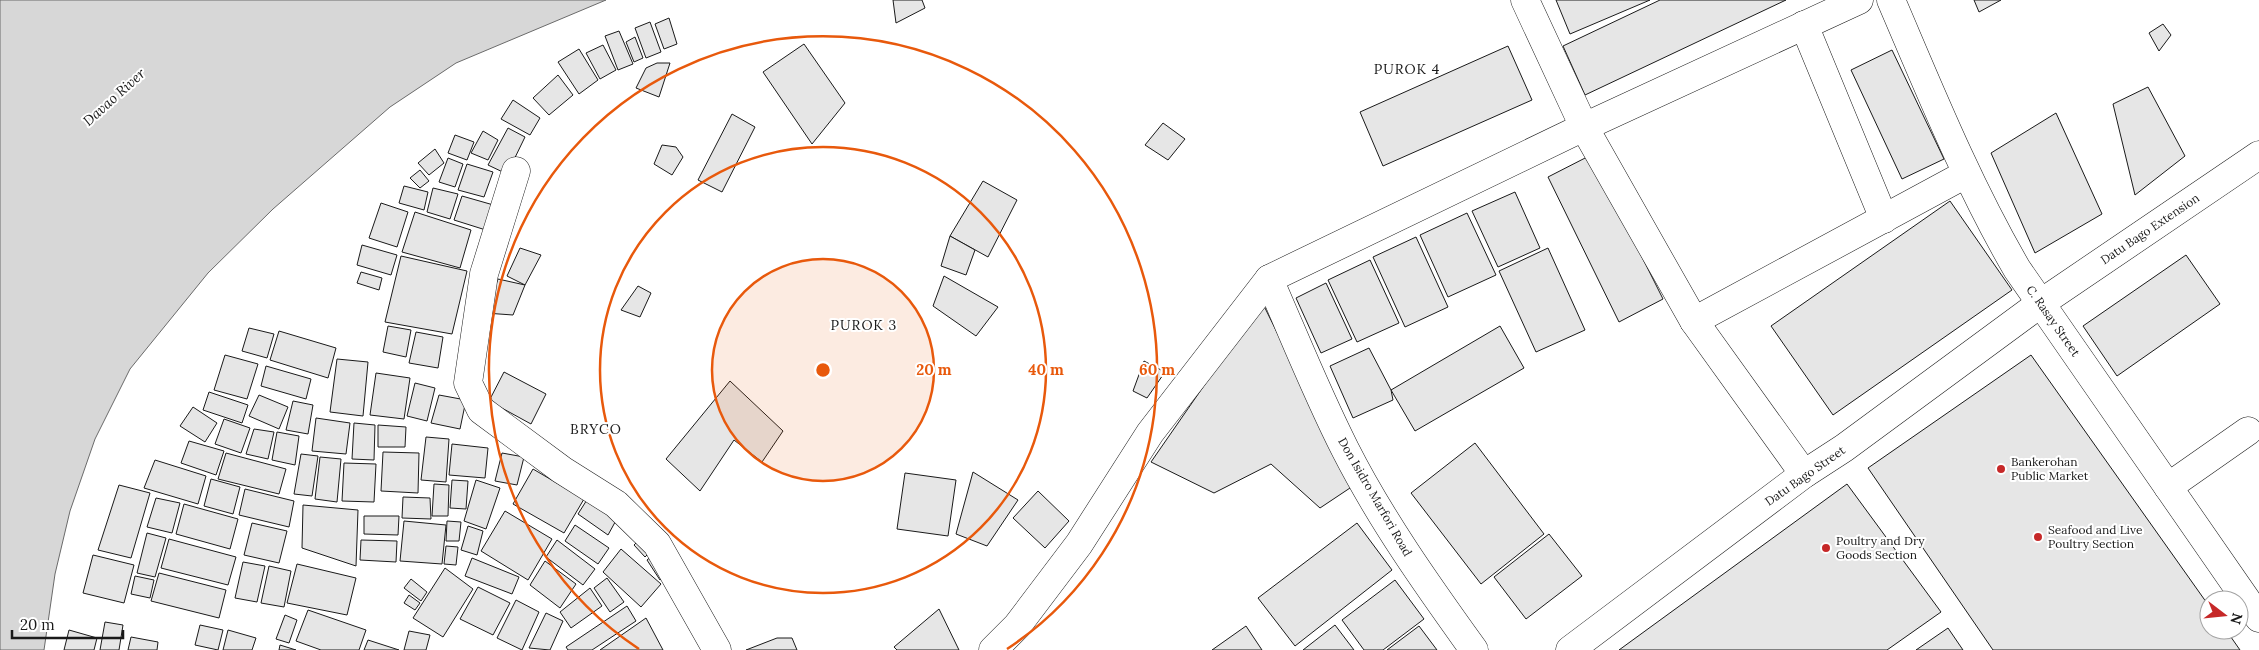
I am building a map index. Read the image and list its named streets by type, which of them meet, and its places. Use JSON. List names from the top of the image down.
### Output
{
  "streets": {
    "street": [
      "Datu Bago Extension",
      "C. Rasay Street",
      "Datu Bago Street",
      "Don Isidro Marfori Road"
    ]
  },
  "crossings": [
    ["Datu Bago Extension", "C. Rasay Street"],
    ["Datu Bago Extension", "Datu Bago Street"],
    ["C. Rasay Street", "Datu Bago Street"]
  ],
  "districts": ["PUROK 4", "PUROK 3", "BRYCO"],
  "water": ["Davao River"],
  "places": ["Bankerohan Public Market", "Seafood and Live Poultry Section", "Poultry and Dry Goods Section"],
  "scale_bar": "20 m",
  "north": "right",
  "rings": ["20 m", "40 m", "60 m"]
}
